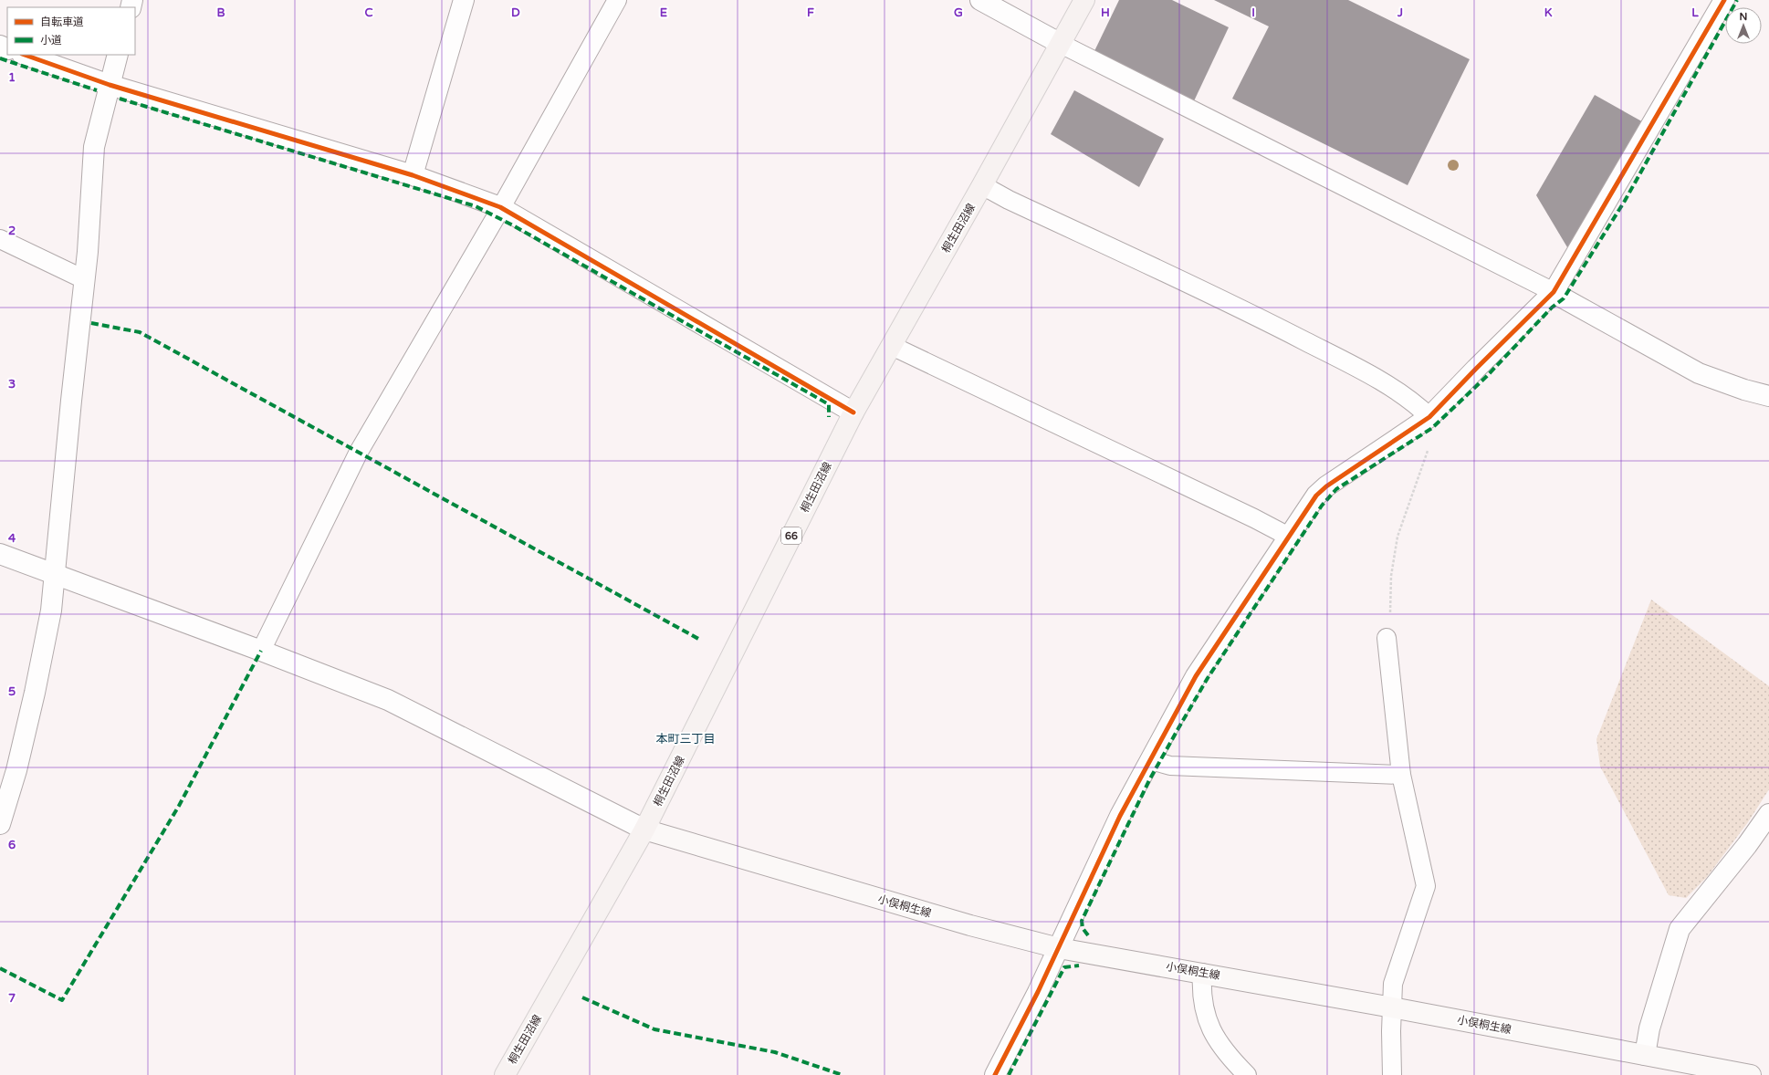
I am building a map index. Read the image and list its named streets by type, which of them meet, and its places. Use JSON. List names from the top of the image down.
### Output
{
  "streets": {
    "main road": ["桐生田沼線", "66", "小俣桐生線"]
  },
  "crossings": [
    ["桐生田沼線", "小俣桐生線"]
  ],
  "districts": ["本町三丁目"],
  "legend": ["自転車道", "小道"],
  "north": "top",
  "grid": {
    "columns": [
      "B",
      "C",
      "D",
      "E",
      "F",
      "G",
      "H",
      "I",
      "J",
      "K",
      "L"
    ],
    "rows": [
      "1",
      "2",
      "3",
      "4",
      "5",
      "6",
      "7"
    ]
  }
}
